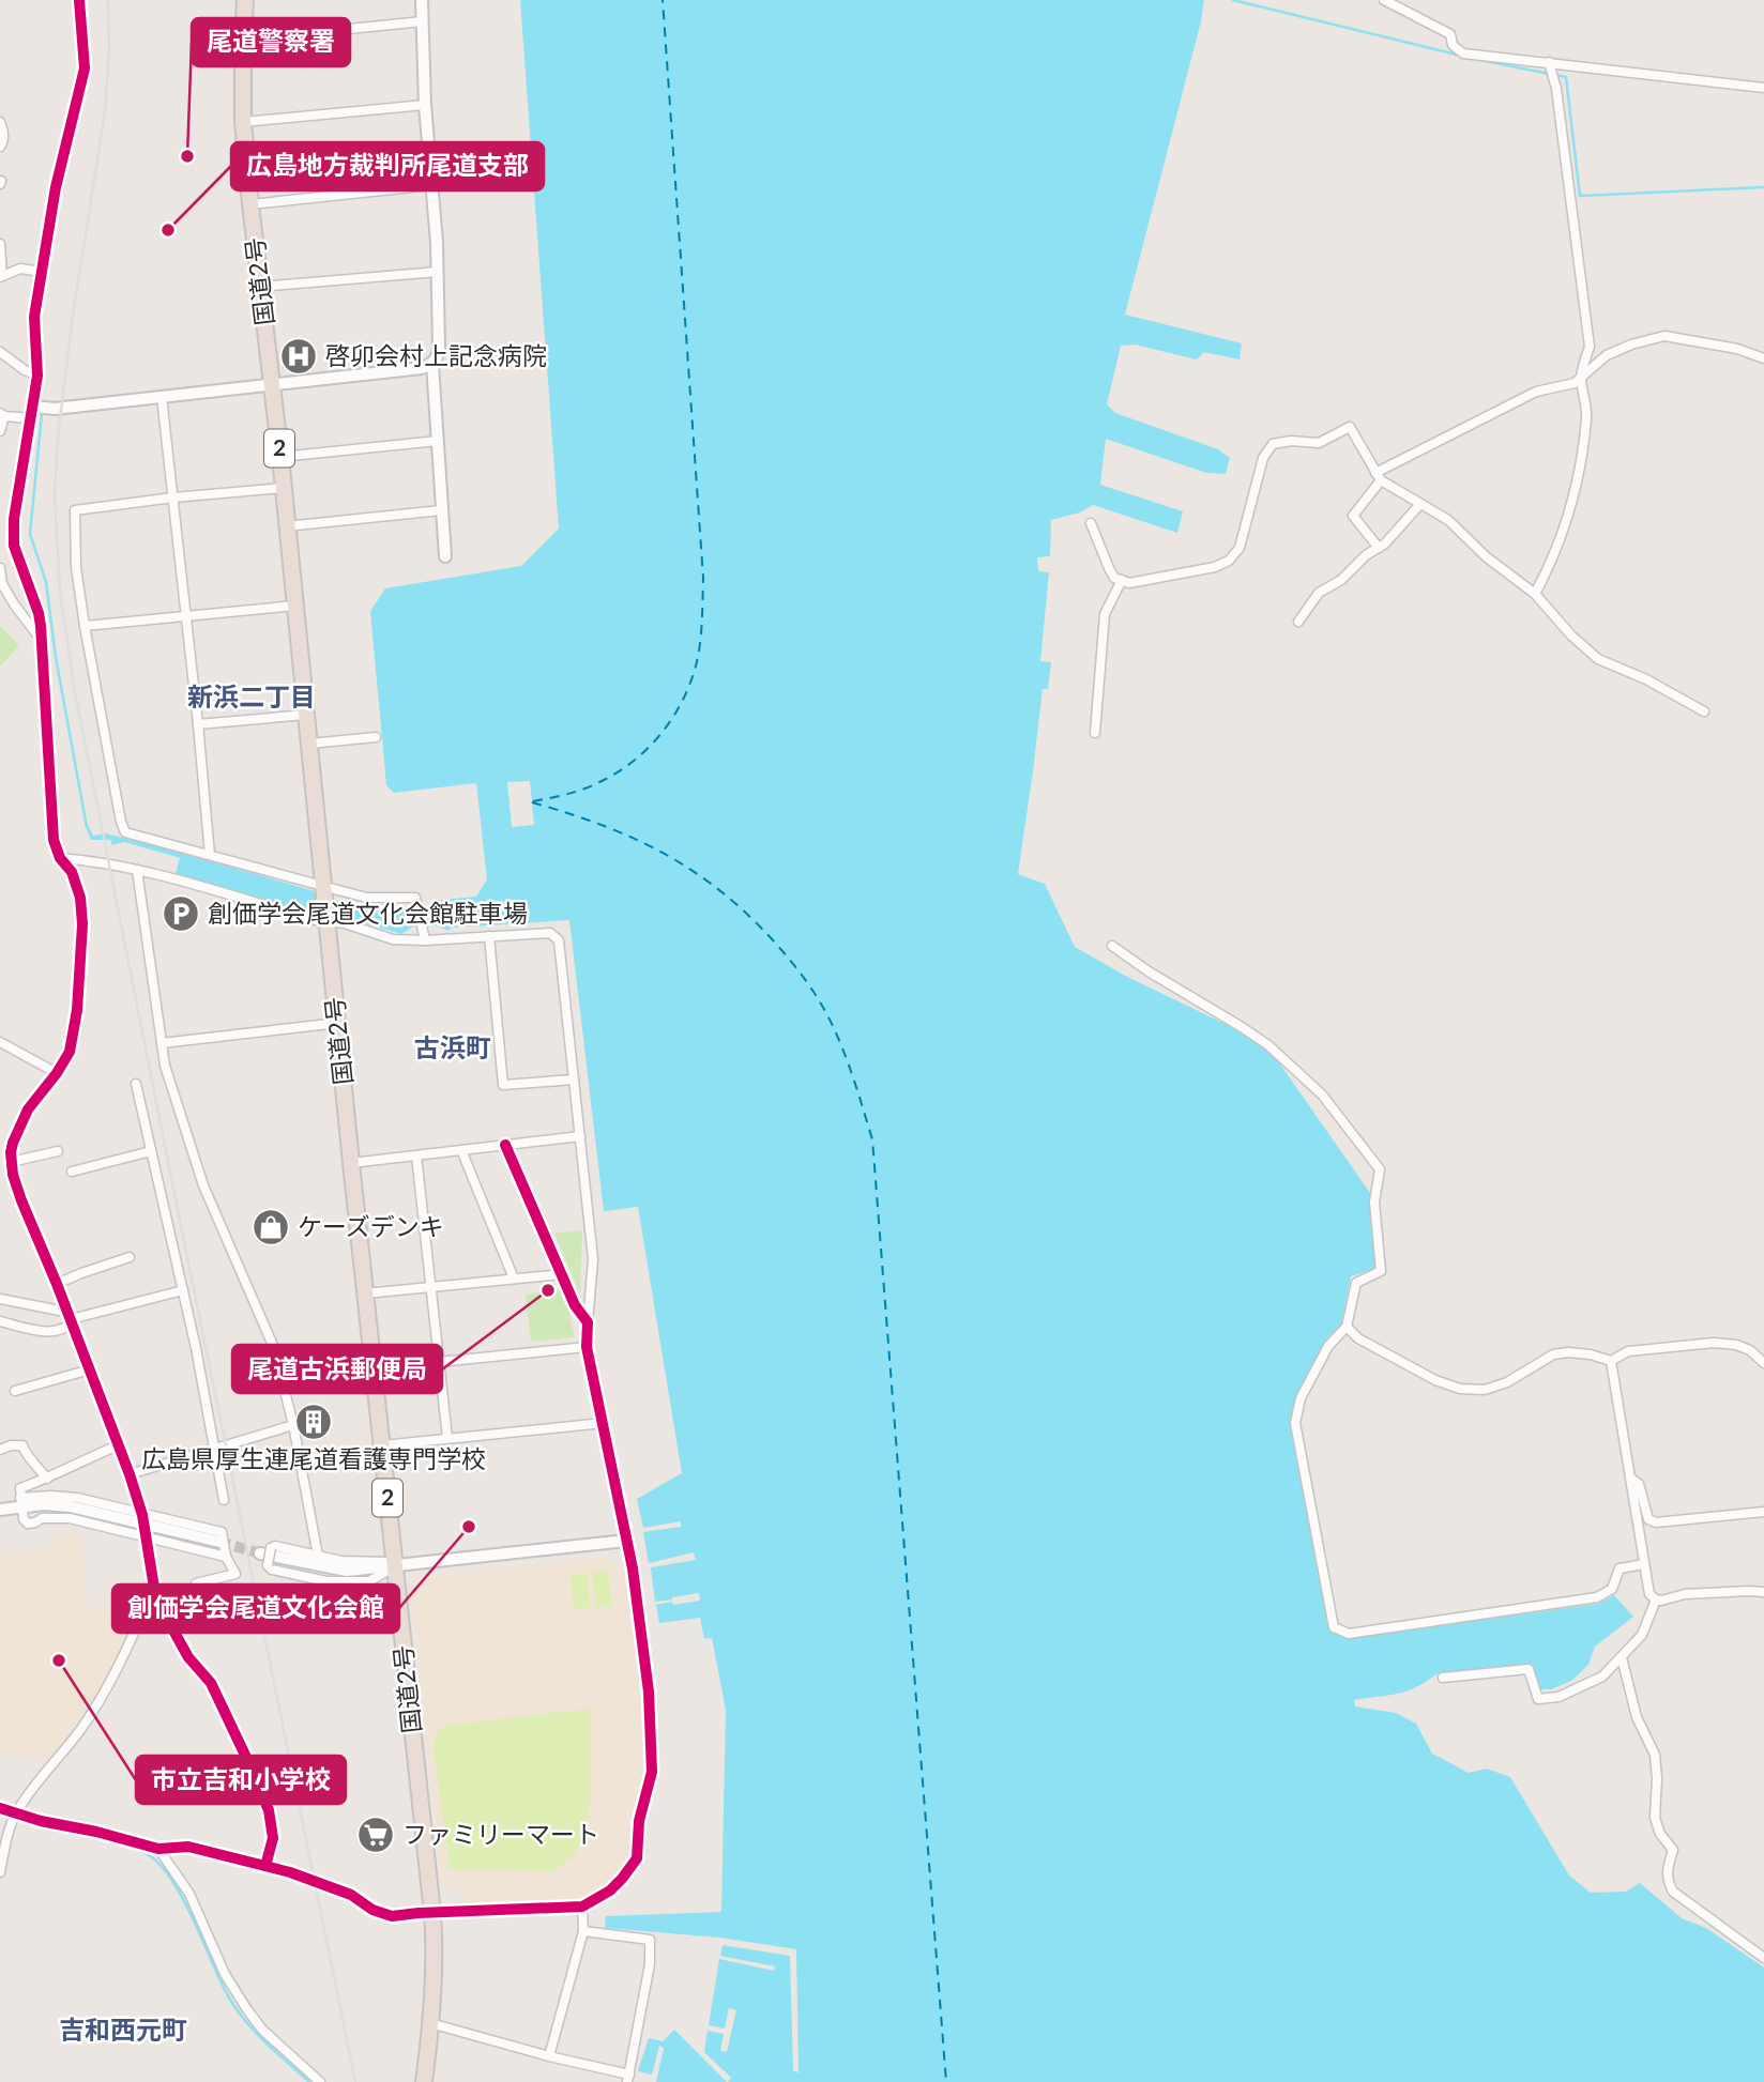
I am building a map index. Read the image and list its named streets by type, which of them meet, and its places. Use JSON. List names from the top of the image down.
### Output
{
  "streets": {
    "highway": ["国道2号", "2"]
  },
  "districts": ["新浜二丁目", "古浜町", "吉和西元町"],
  "places": {
    "other": [
      "尾道警察署",
      "広島地方裁判所尾道支部",
      "尾道古浜郵便局",
      "創価学会尾道文化会館",
      "市立吉和小学校"
    ],
    "hospital": ["啓卯会村上記念病院"],
    "parking": ["創価学会尾道文化会館駐車場"],
    "shop": ["ケーズデンキ"],
    "building": ["広島県厚生連尾道看護専門学校"],
    "supermarket": ["ファミリーマート"]
  }
}
